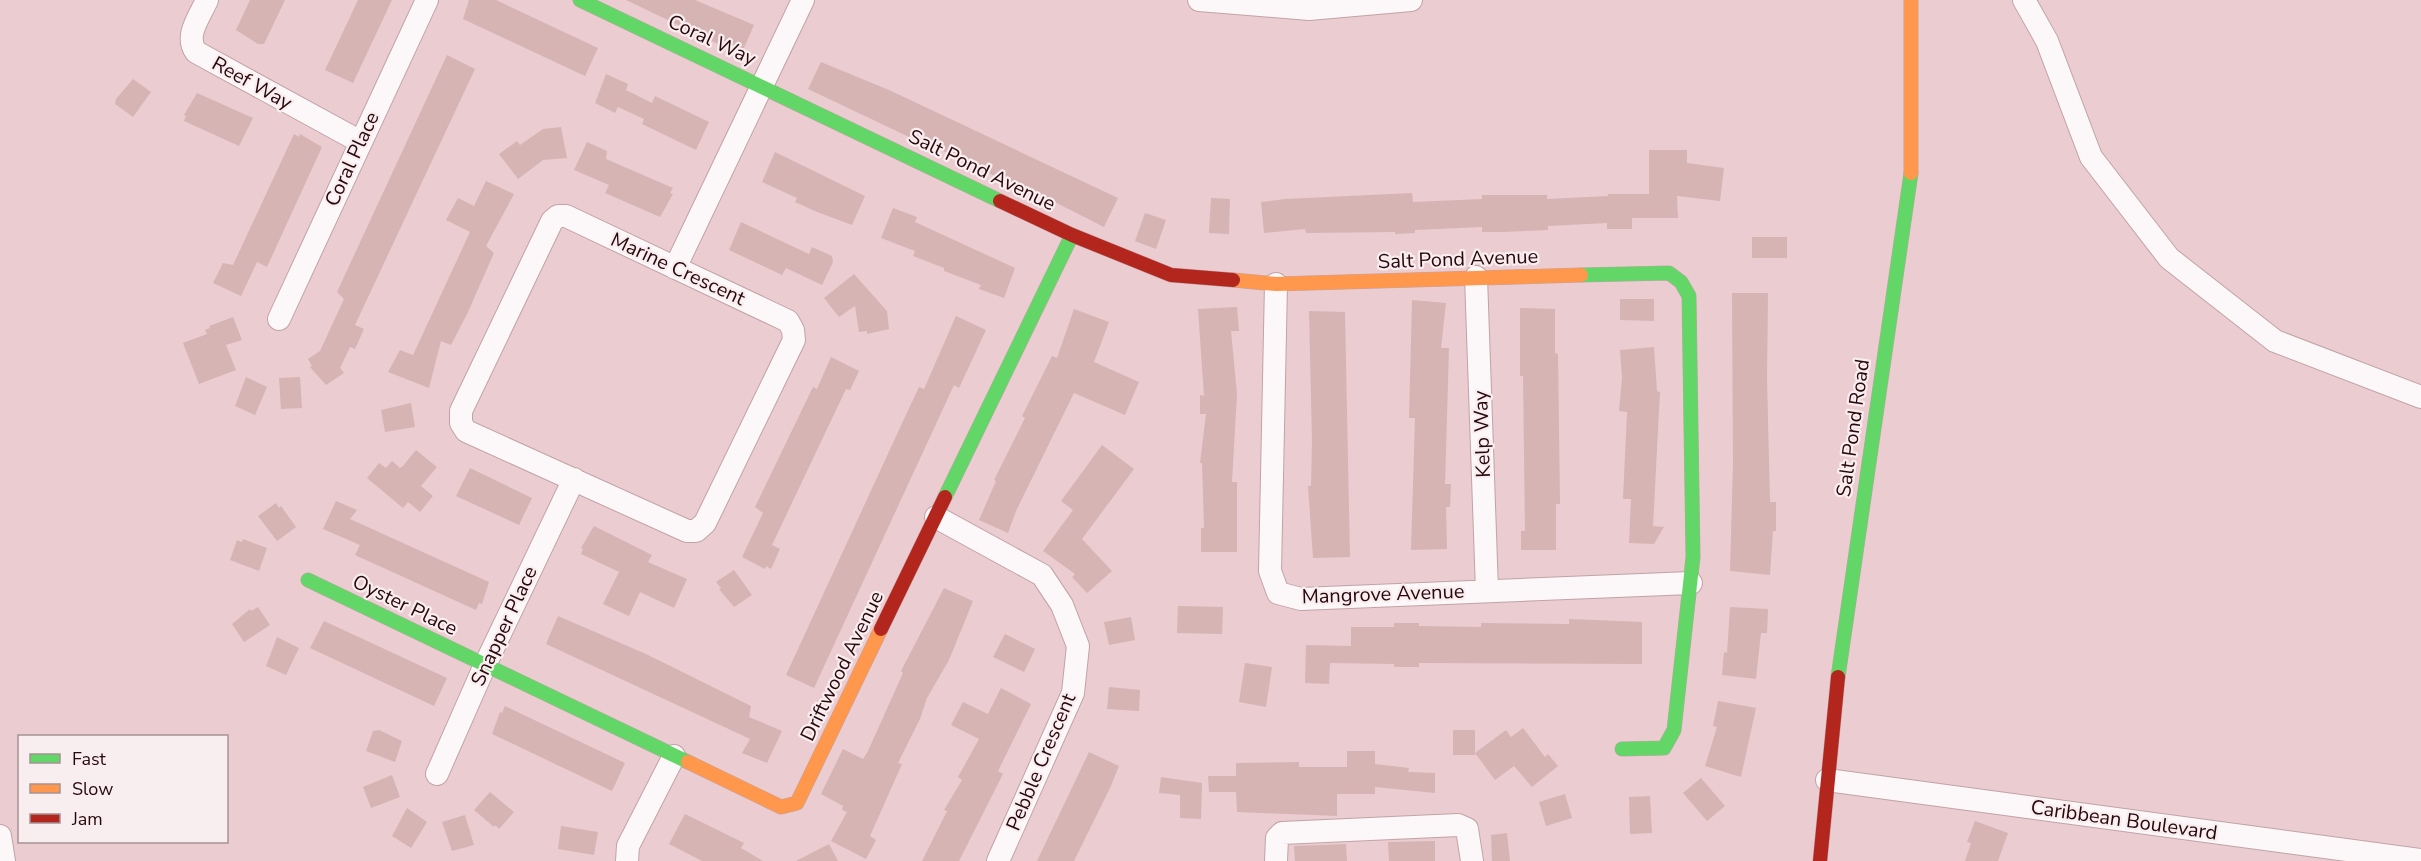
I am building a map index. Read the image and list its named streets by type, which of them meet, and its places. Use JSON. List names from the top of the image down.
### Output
{
  "streets": {
    "street": [
      "Coral Way",
      "Reef Way",
      "Coral Place",
      "Salt Pond Avenue",
      "Marine Crescent",
      "Salt Pond Road",
      "Kelp Way",
      "Mangrove Avenue",
      "Oyster Place",
      "Snapper Place",
      "Driftwood Avenue",
      "Pebble Crescent",
      "Caribbean Boulevard"
    ]
  },
  "crossings": [
    ["Coral Way", "Salt Pond Avenue"],
    ["Reef Way", "Coral Place"],
    ["Salt Pond Avenue", "Kelp Way"],
    ["Salt Pond Avenue", "Mangrove Avenue"],
    ["Salt Pond Avenue", "Driftwood Avenue"],
    ["Marine Crescent", "Snapper Place"],
    ["Salt Pond Road", "Caribbean Boulevard"],
    ["Kelp Way", "Mangrove Avenue"],
    ["Oyster Place", "Snapper Place"],
    ["Oyster Place", "Driftwood Avenue"],
    ["Snapper Place", "Driftwood Avenue"],
    ["Driftwood Avenue", "Pebble Crescent"]
  ],
  "legend": ["Fast", "Slow", "Jam"]
}
